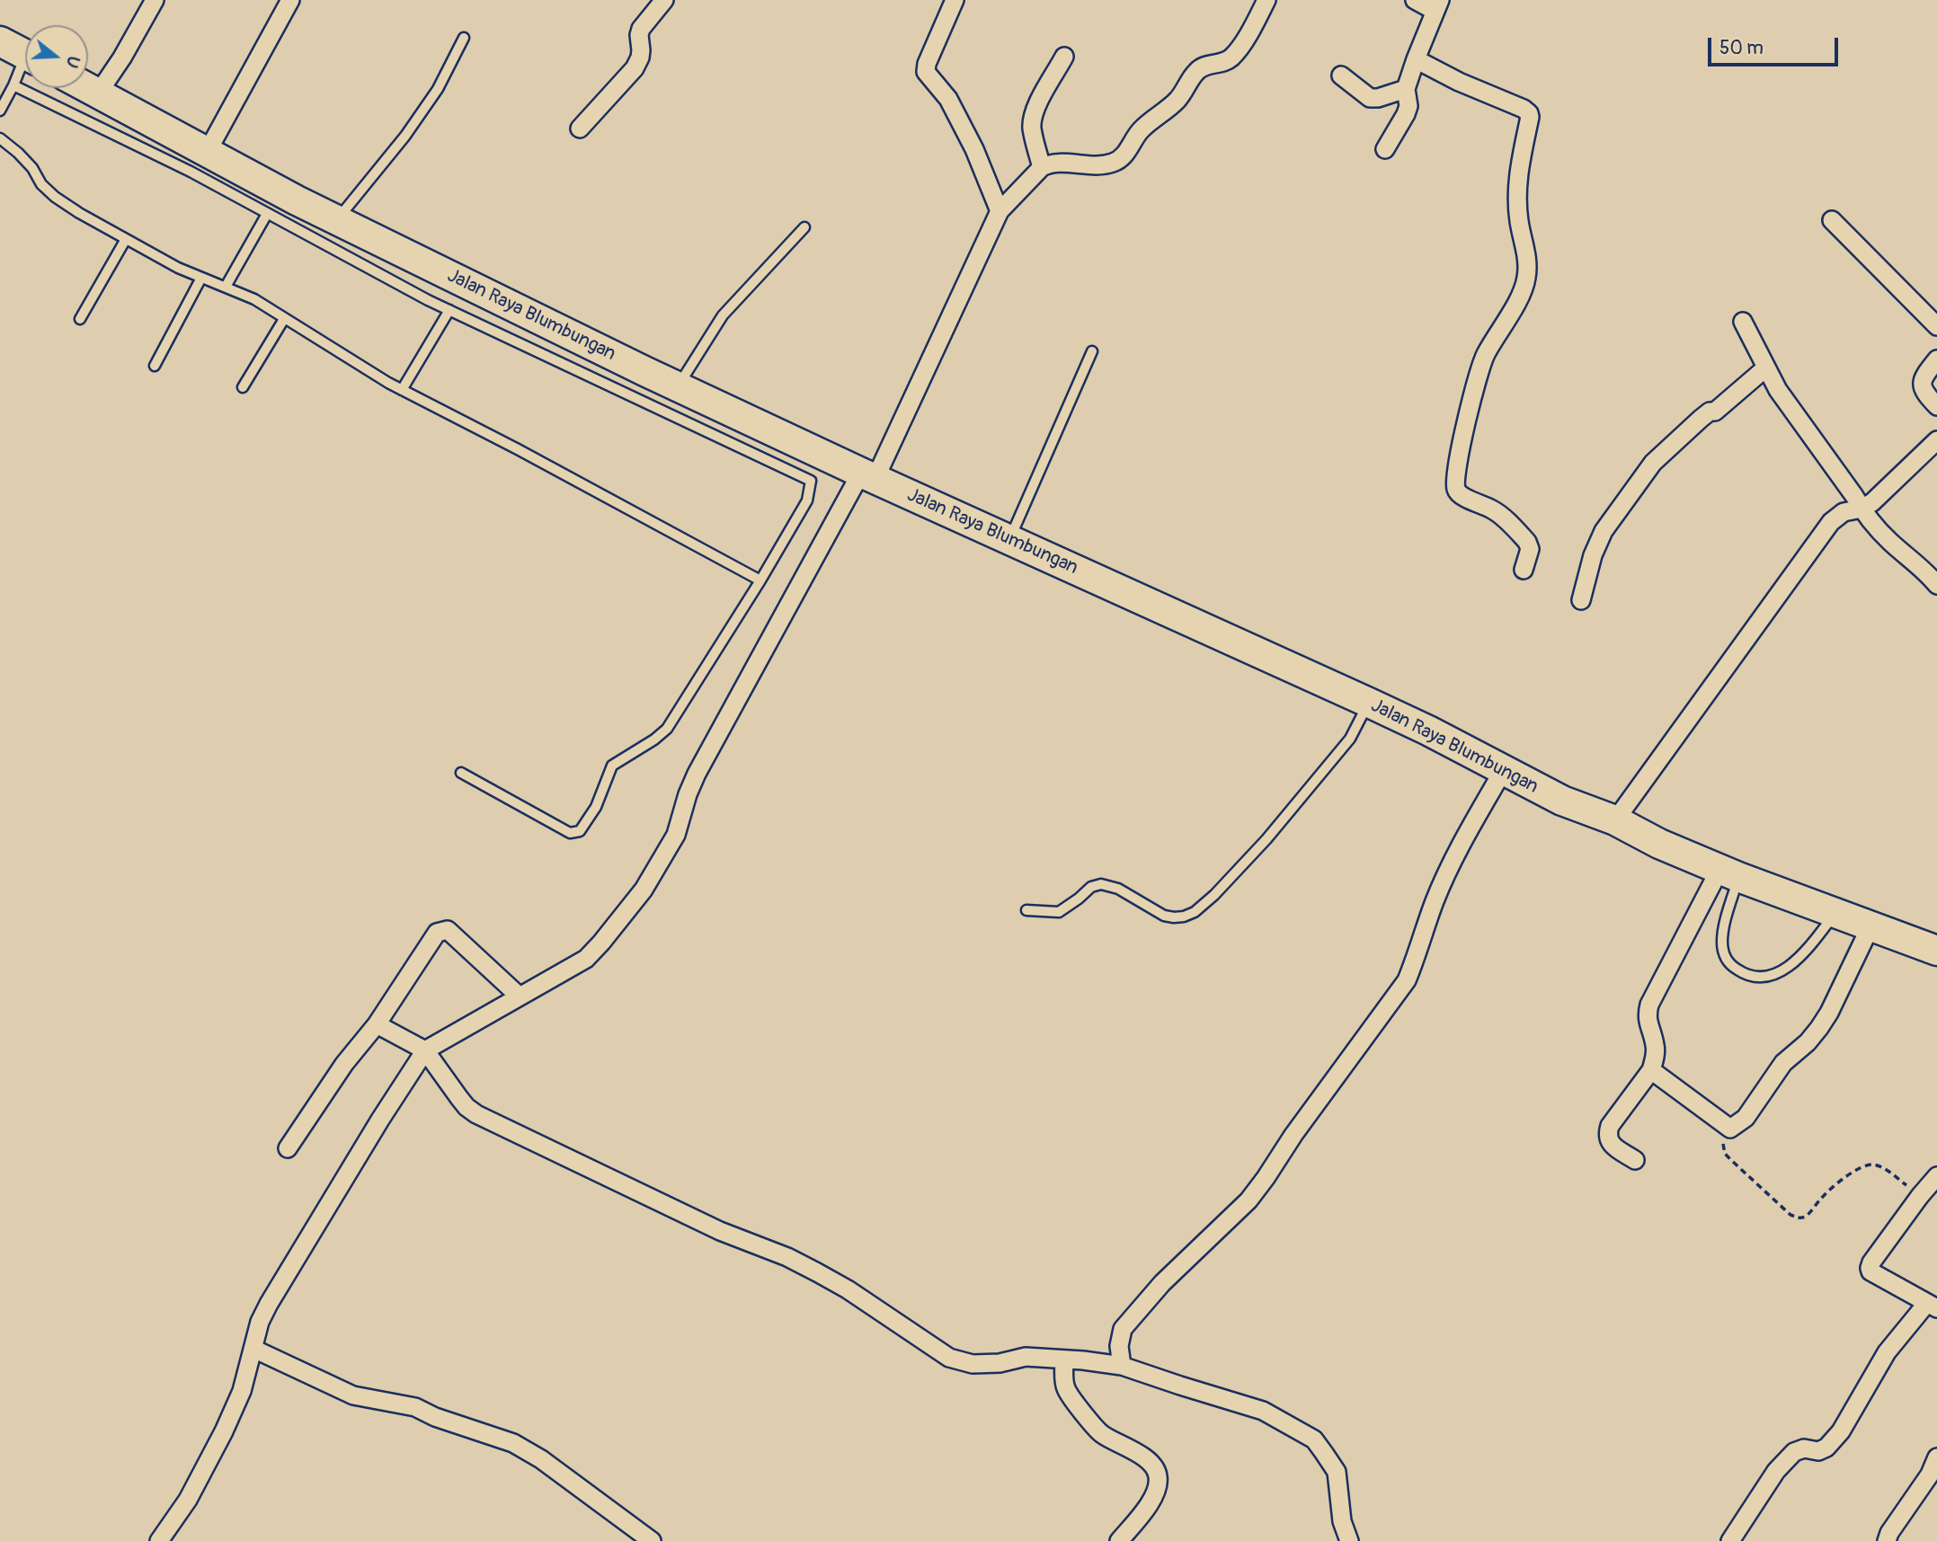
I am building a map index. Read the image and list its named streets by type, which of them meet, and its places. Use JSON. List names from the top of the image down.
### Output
{
  "streets": {
    "main road": ["Jalan Raya Blumbungan"]
  },
  "scale_bar": "50 m",
  "north": "right"
}
